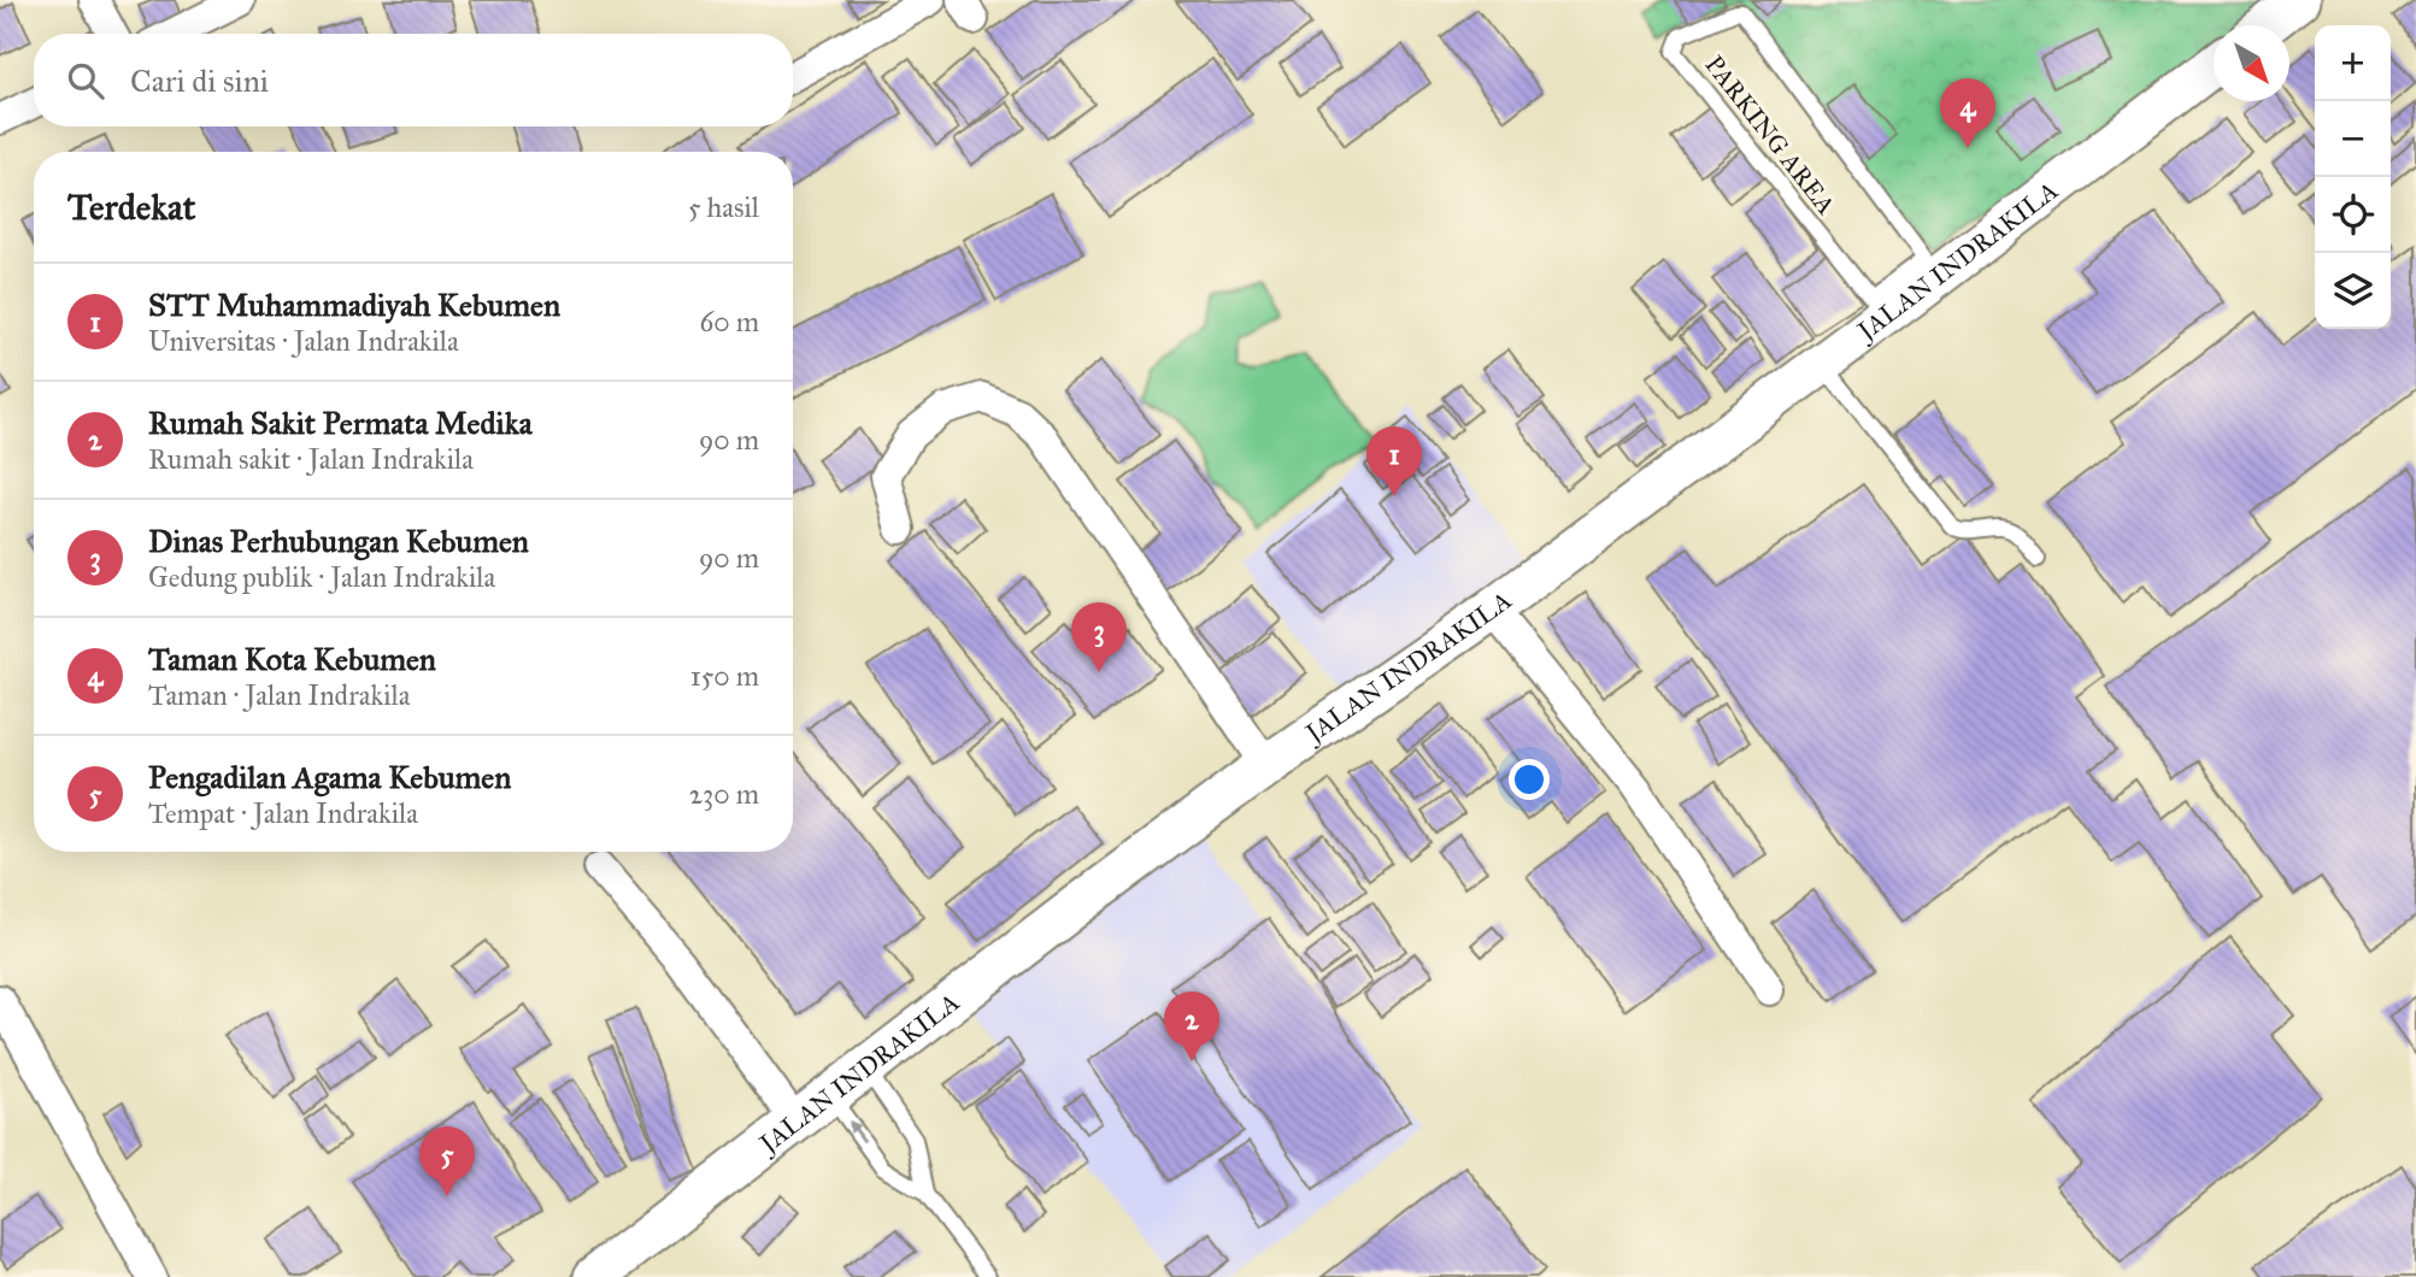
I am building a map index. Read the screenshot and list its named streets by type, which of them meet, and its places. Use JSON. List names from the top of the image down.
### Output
{
  "streets": {
    "main road": ["JALAN INDRAKILA"],
    "lane": ["PARKING AREA"]
  },
  "crossings": [
    ["PARKING AREA", "JALAN INDRAKILA"]
  ],
  "north": "bottom right",
  "page": {
    "map_buttons": ["+", "−"],
    "search": "Cari di sini",
    "pins": [
      "4",
      "1",
      "3",
      "2",
      "5"
    ],
    "heading": ["Terdekat", "5 hasil"],
    "list": [
      {
        "mark": "1",
        "name": "STT Muhammadiyah Kebumen",
        "note": "Universitas · Jalan Indrakila",
        "value": "60 m"
      },
      {
        "mark": "2",
        "name": "Rumah Sakit Permata Medika",
        "note": "Rumah sakit · Jalan Indrakila",
        "value": "90 m"
      },
      {
        "mark": "3",
        "name": "Dinas Perhubungan Kebumen",
        "note": "Gedung publik · Jalan Indrakila",
        "value": "90 m"
      },
      {
        "mark": "4",
        "name": "Taman Kota Kebumen",
        "note": "Taman · Jalan Indrakila",
        "value": "150 m"
      },
      {
        "mark": "5",
        "name": "Pengadilan Agama Kebumen",
        "note": "Tempat · Jalan Indrakila",
        "value": "230 m"
      }
    ]
  }
}
